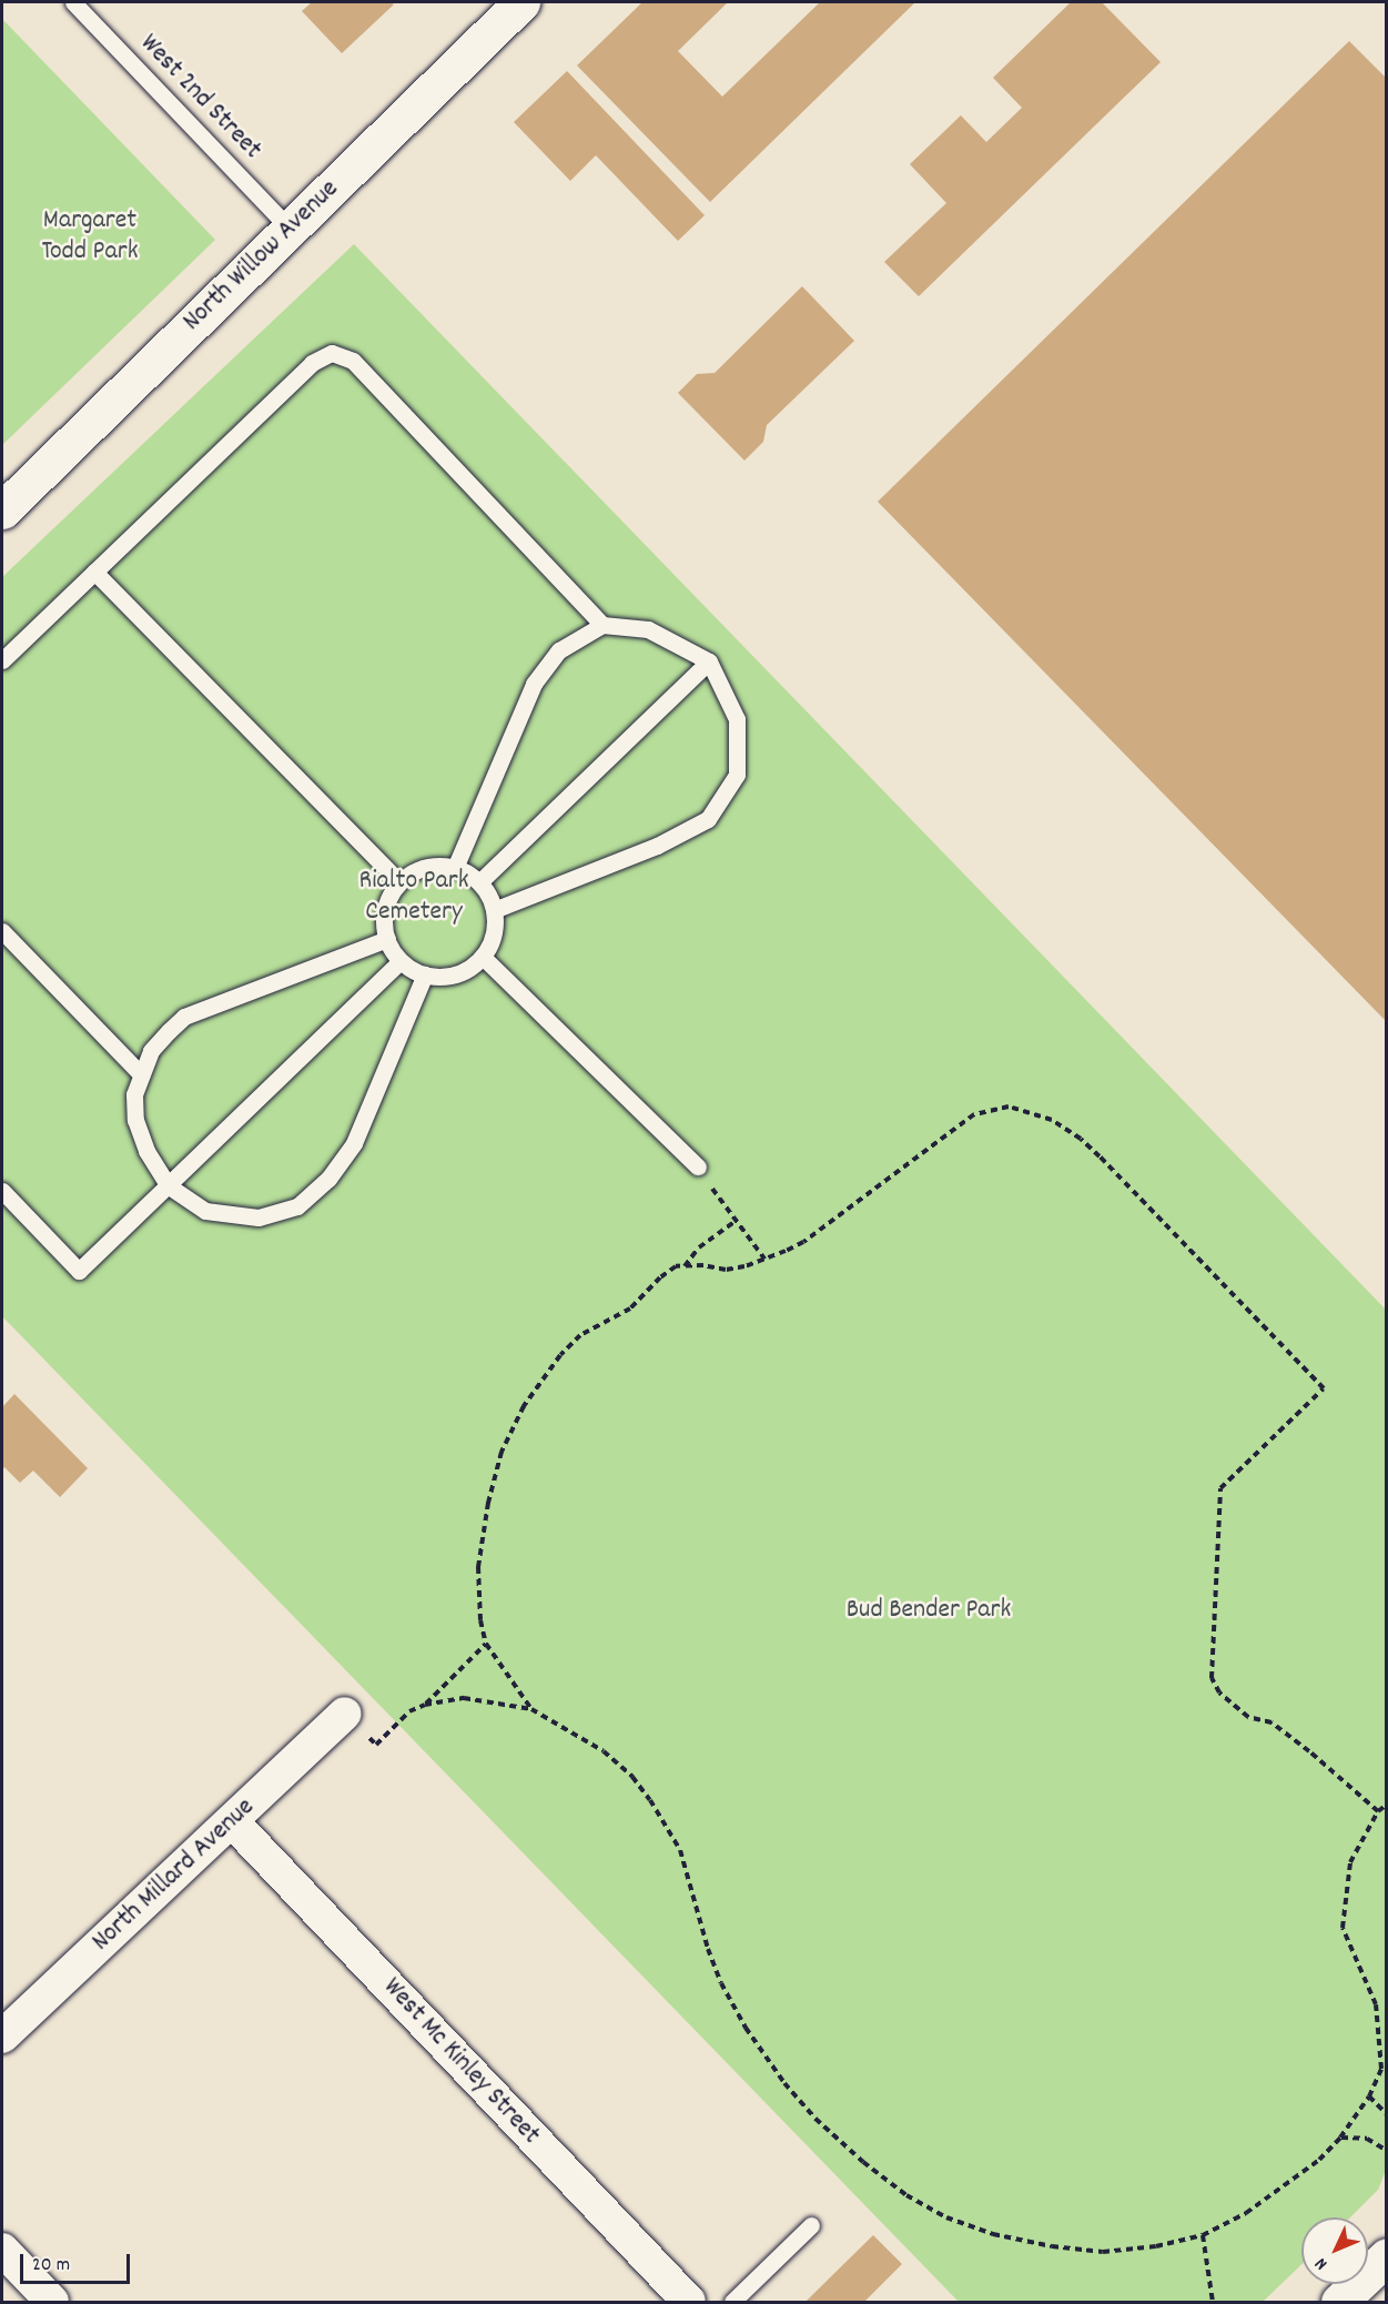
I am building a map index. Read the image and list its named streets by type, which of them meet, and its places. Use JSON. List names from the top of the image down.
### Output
{
  "streets": {
    "street": ["North Willow Avenue", "North Millard Avenue", "West Mc Kinley Street"],
    "lane": ["West 2nd Street"]
  },
  "crossings": [
    ["West 2nd Street", "North Willow Avenue"],
    ["North Millard Avenue", "West Mc Kinley Street"]
  ],
  "parks": ["Margaret Todd Park", "Rialto Park Cemetery", "Bud Bender Park"],
  "scale_bar": "20 m",
  "north": "bottom left"
}
